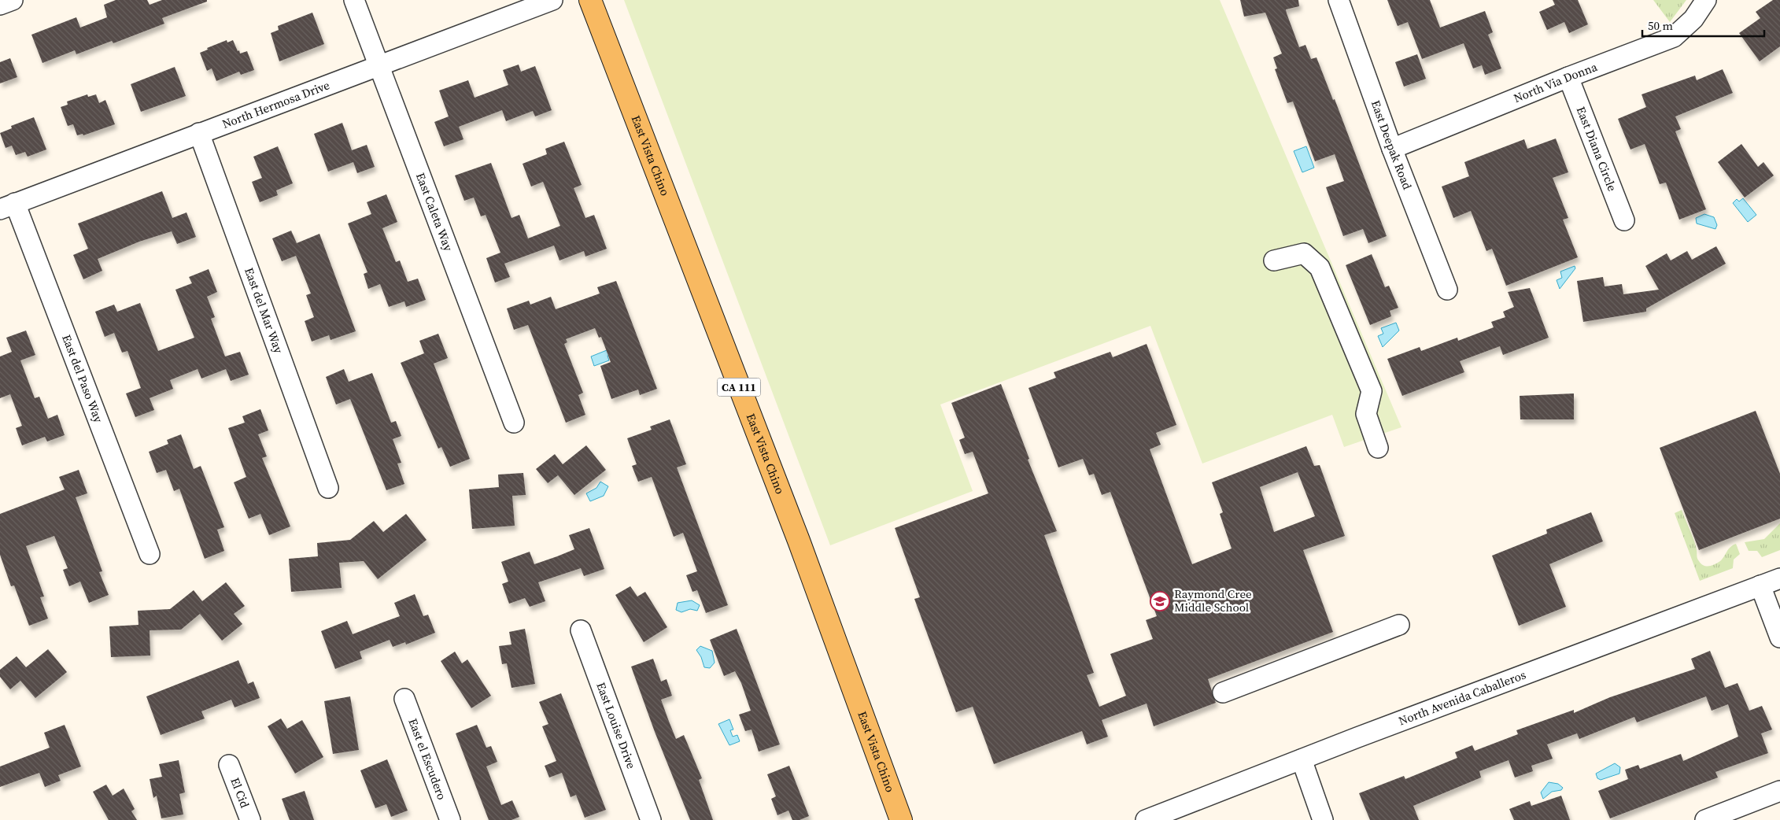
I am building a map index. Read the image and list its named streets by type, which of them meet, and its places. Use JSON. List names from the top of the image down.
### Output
{
  "streets": {
    "main road": ["East Vista Chino", "CA 111"],
    "street": [
      "North Via Donna",
      "North Hermosa Drive",
      "East Deepak Road",
      "East Diana Circle",
      "East Caleta Way",
      "East del Mar Way",
      "East del Paso Way",
      "North Avenida Caballeros",
      "East Louise Drive",
      "East el Escudero",
      "El Cid"
    ]
  },
  "crossings": [
    ["North Via Donna", "East Deepak Road"],
    ["North Via Donna", "East Diana Circle"],
    ["North Hermosa Drive", "East Caleta Way"],
    ["North Hermosa Drive", "East del Mar Way"],
    ["North Hermosa Drive", "East del Paso Way"]
  ],
  "places": {
    "school or university": ["Raymond Cree Middle School"]
  },
  "scale_bar": "50 m"
}
